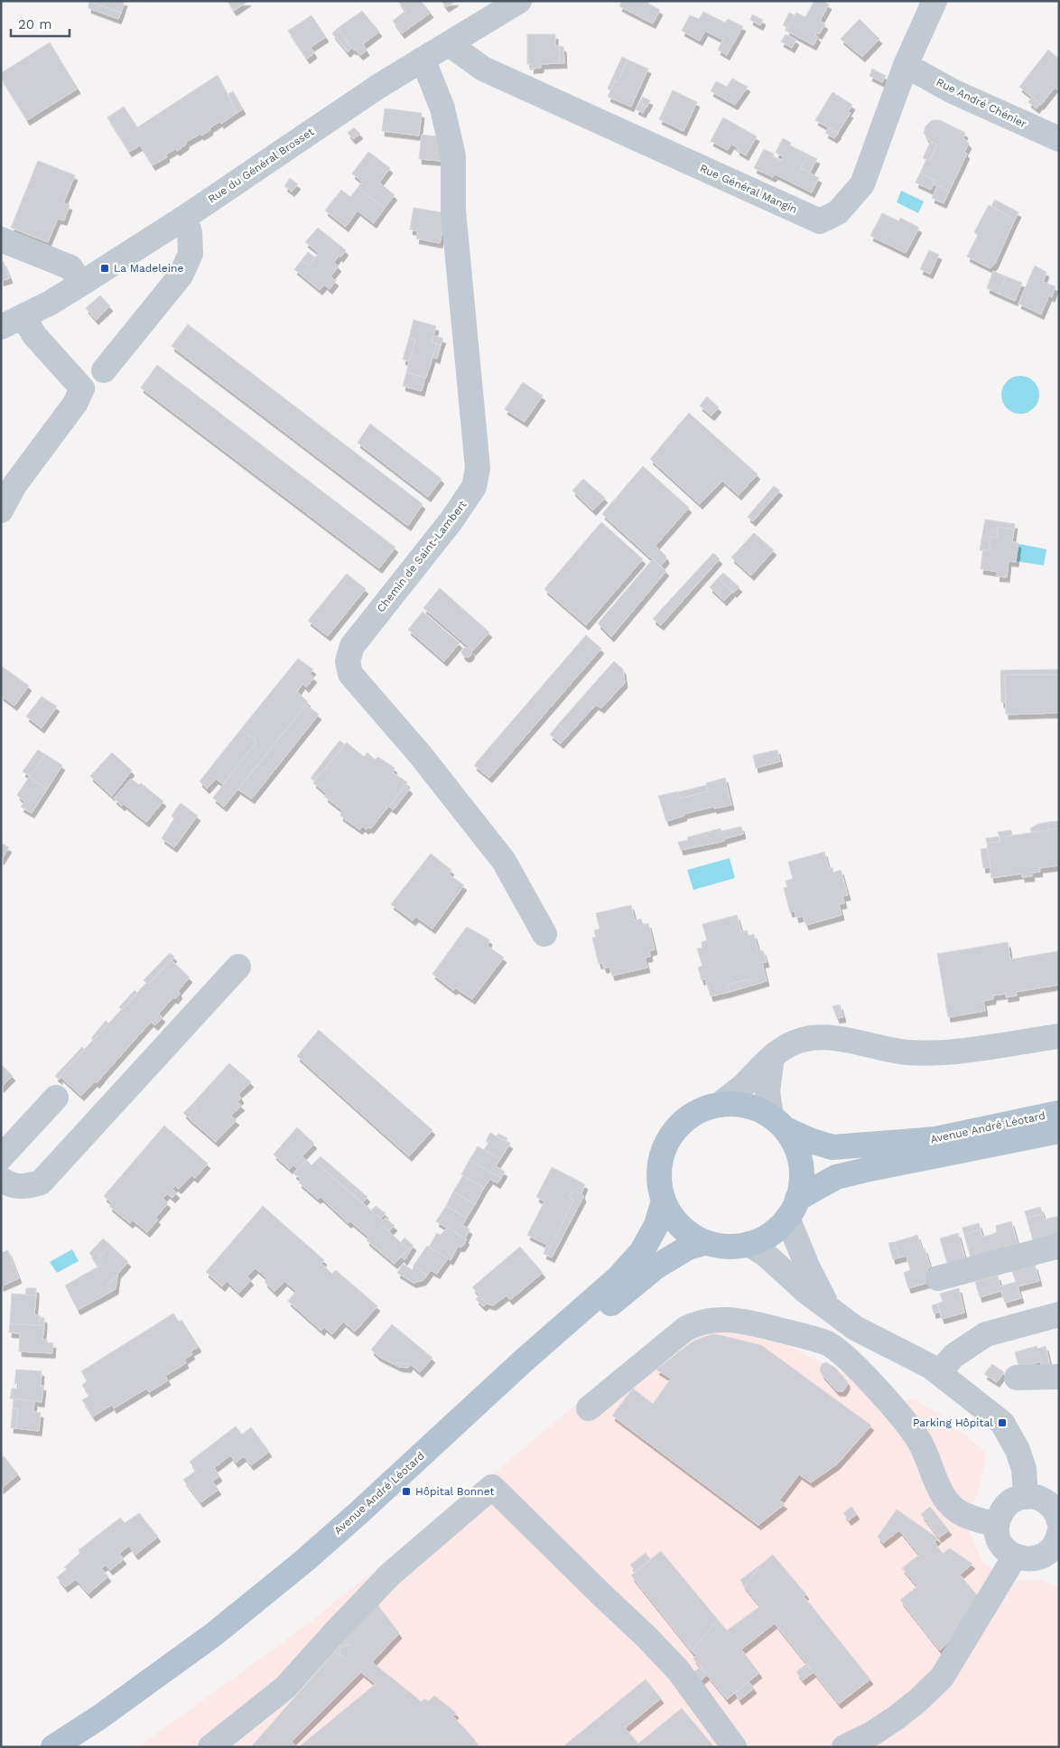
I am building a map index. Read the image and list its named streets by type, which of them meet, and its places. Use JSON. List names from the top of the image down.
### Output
{
  "streets": {
    "main road": ["Avenue André Léotard"],
    "street": [
      "Rue André Chénier",
      "Rue du Général Brosset",
      "Rue Général Mangin",
      "Chemin de Saint-Lambert"
    ]
  },
  "crossings": [
    ["Rue André Chénier", "Rue Général Mangin"],
    ["Rue du Général Brosset", "Rue Général Mangin"],
    ["Rue du Général Brosset", "Chemin de Saint-Lambert"]
  ],
  "places": {
    "transit": ["La Madeleine", "Parking Hôpital", "Hôpital Bonnet"]
  },
  "scale_bar": "20 m"
}
